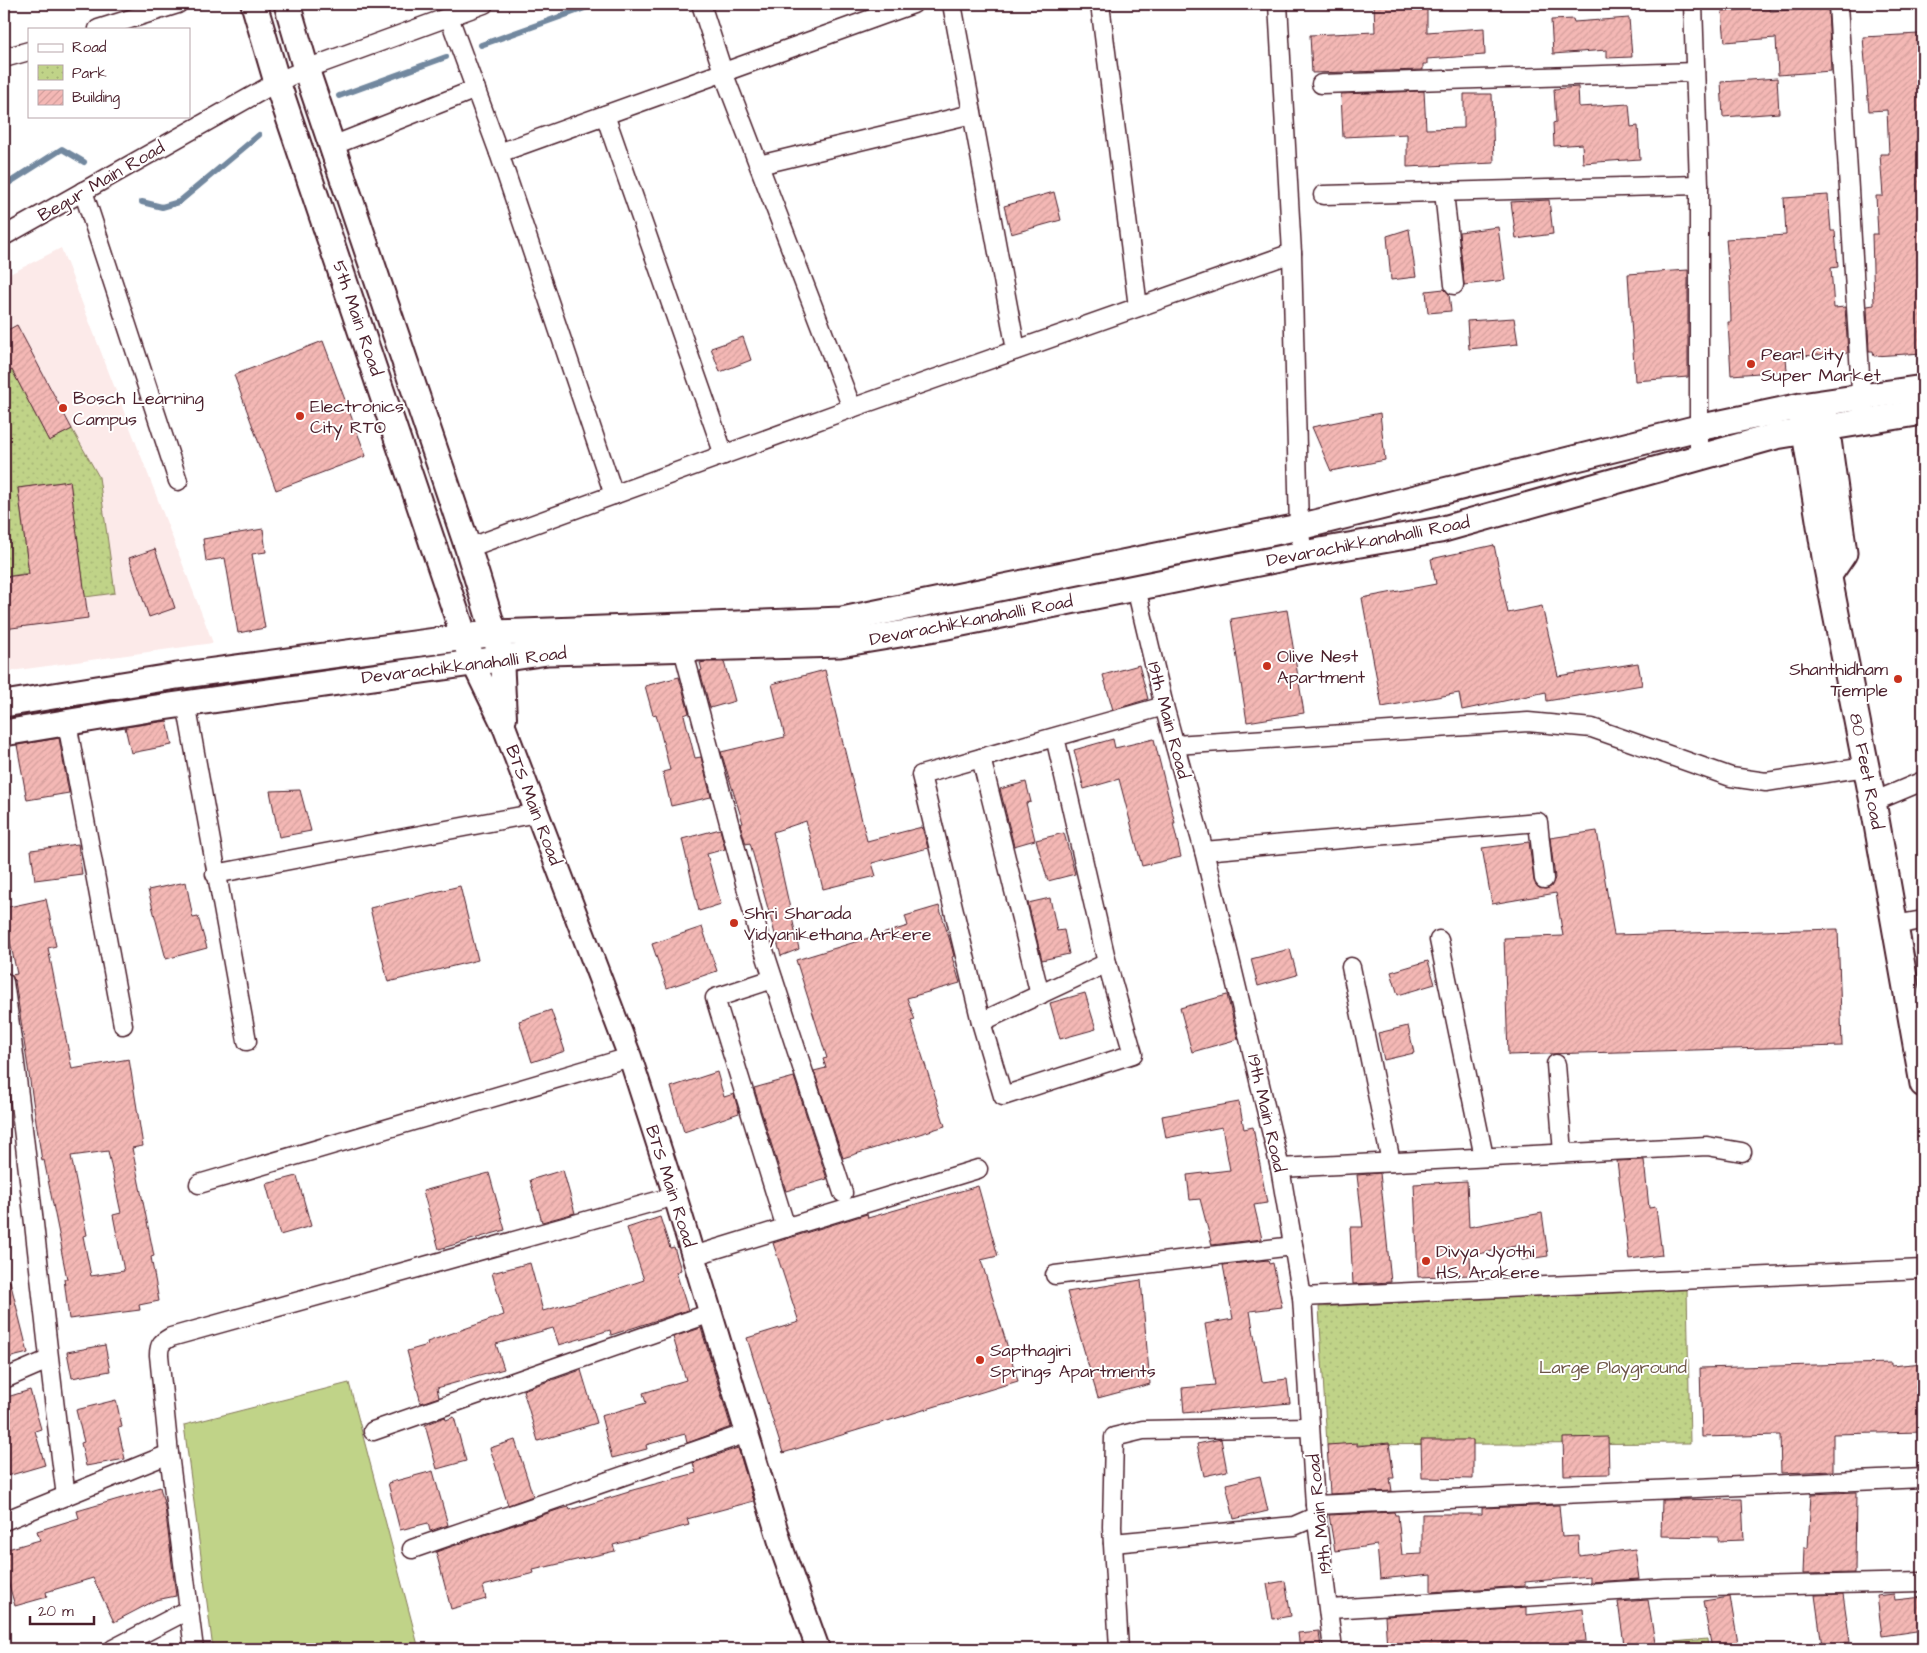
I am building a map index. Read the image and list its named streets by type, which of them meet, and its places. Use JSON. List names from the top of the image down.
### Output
{
  "streets": {
    "main road": ["5th Main Road", "Devarachikkanahalli Road", "80 Feet Road"],
    "street": ["Begur Main Road", "19th Main Road", "BTS Main Road"]
  },
  "crossings": [
    ["Begur Main Road", "5th Main Road"],
    ["5th Main Road", "Devarachikkanahalli Road"],
    ["5th Main Road", "BTS Main Road"],
    ["Devarachikkanahalli Road", "19th Main Road"],
    ["Devarachikkanahalli Road", "80 Feet Road"],
    ["Devarachikkanahalli Road", "BTS Main Road"]
  ],
  "parks": ["Large Playground"],
  "places": [
    "Pearl City Super Market",
    "Bosch Learning Campus",
    "Electronics City RTO",
    "Olive Nest Apartment",
    "Shanthidham Temple",
    "Shri Sharada Vidyanikethana Arkere",
    "Divya Jyothi HS, Arakere",
    "Sapthagiri Springs Apartments"
  ],
  "legend": ["Road", "Park", "Building"],
  "scale_bar": "20 m"
}
